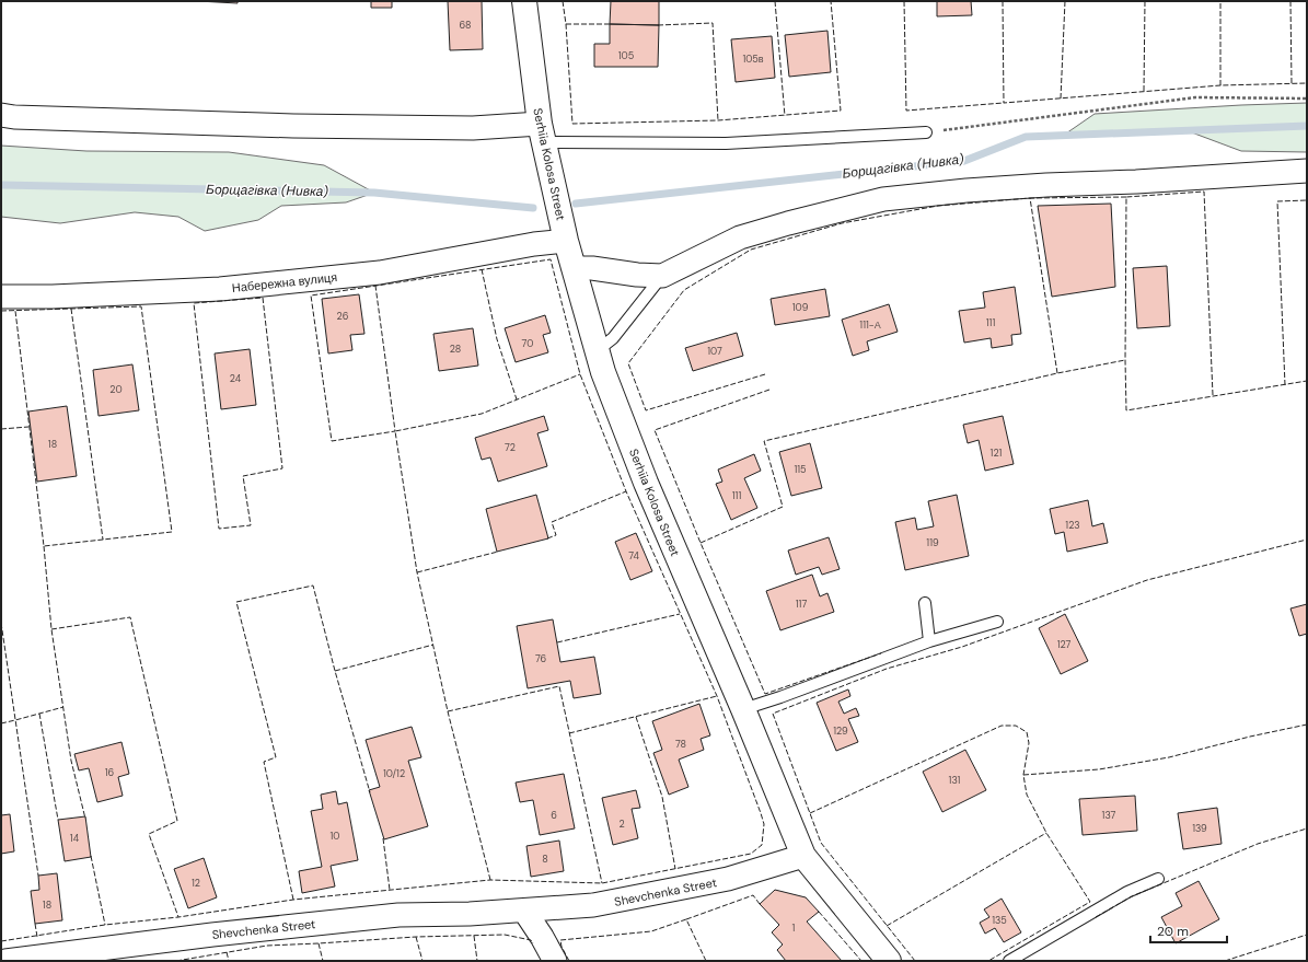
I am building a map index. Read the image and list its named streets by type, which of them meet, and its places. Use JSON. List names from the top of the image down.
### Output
{
  "streets": {
    "street": ["Serhiia Kolosa Street", "Набережна вулиця", "Shevchenka Street"]
  },
  "crossings": [
    ["Serhiia Kolosa Street", "Набережна вулиця"],
    ["Serhiia Kolosa Street", "Shevchenka Street"]
  ],
  "water": ["Борщагівка (Нивка)"],
  "house_numbers": [
    "68",
    "105",
    "105в",
    "109",
    "26",
    "111",
    "111-А",
    "70",
    "28",
    "107",
    "24",
    "20",
    "18",
    "72",
    "121",
    "115",
    "111",
    "123",
    "119",
    "74",
    "117",
    "127",
    "76",
    "129",
    "78",
    "16",
    "10/12",
    "131",
    "6",
    "137",
    "2",
    "139",
    "10",
    "14",
    "8",
    "12",
    "18",
    "135",
    "1"
  ],
  "scale_bar": "20 m"
}
